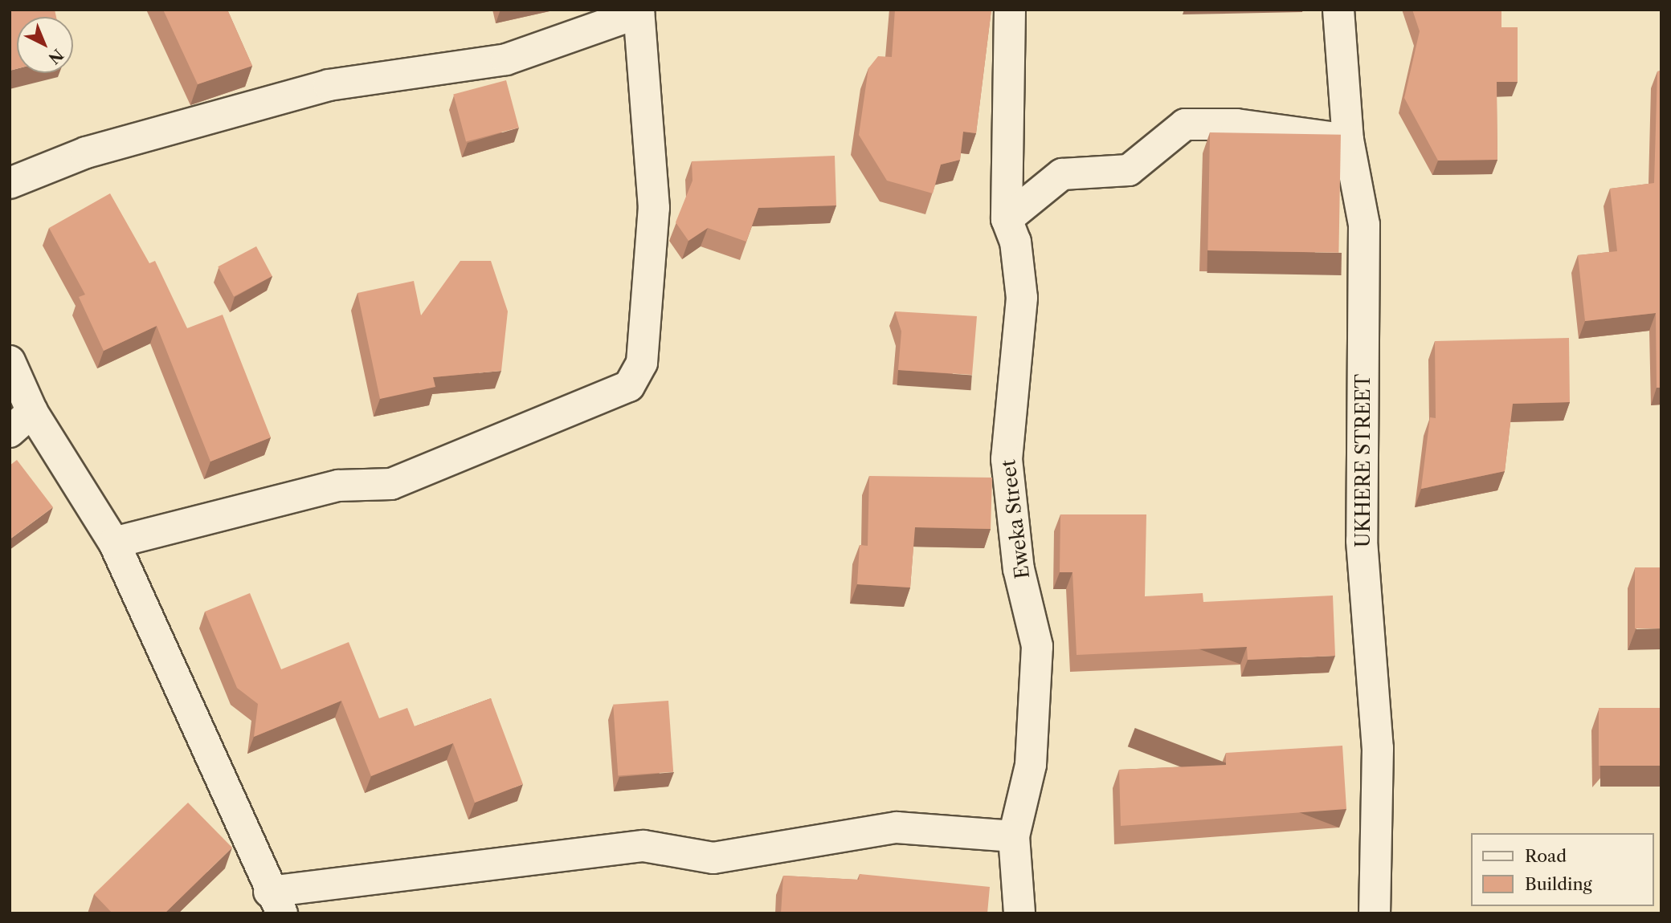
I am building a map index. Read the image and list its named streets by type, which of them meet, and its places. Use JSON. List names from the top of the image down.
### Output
{
  "streets": {
    "street": ["UKHERE STREET", "Eweka Street"]
  },
  "legend": ["Road", "Building"],
  "north": "bottom right"
}
